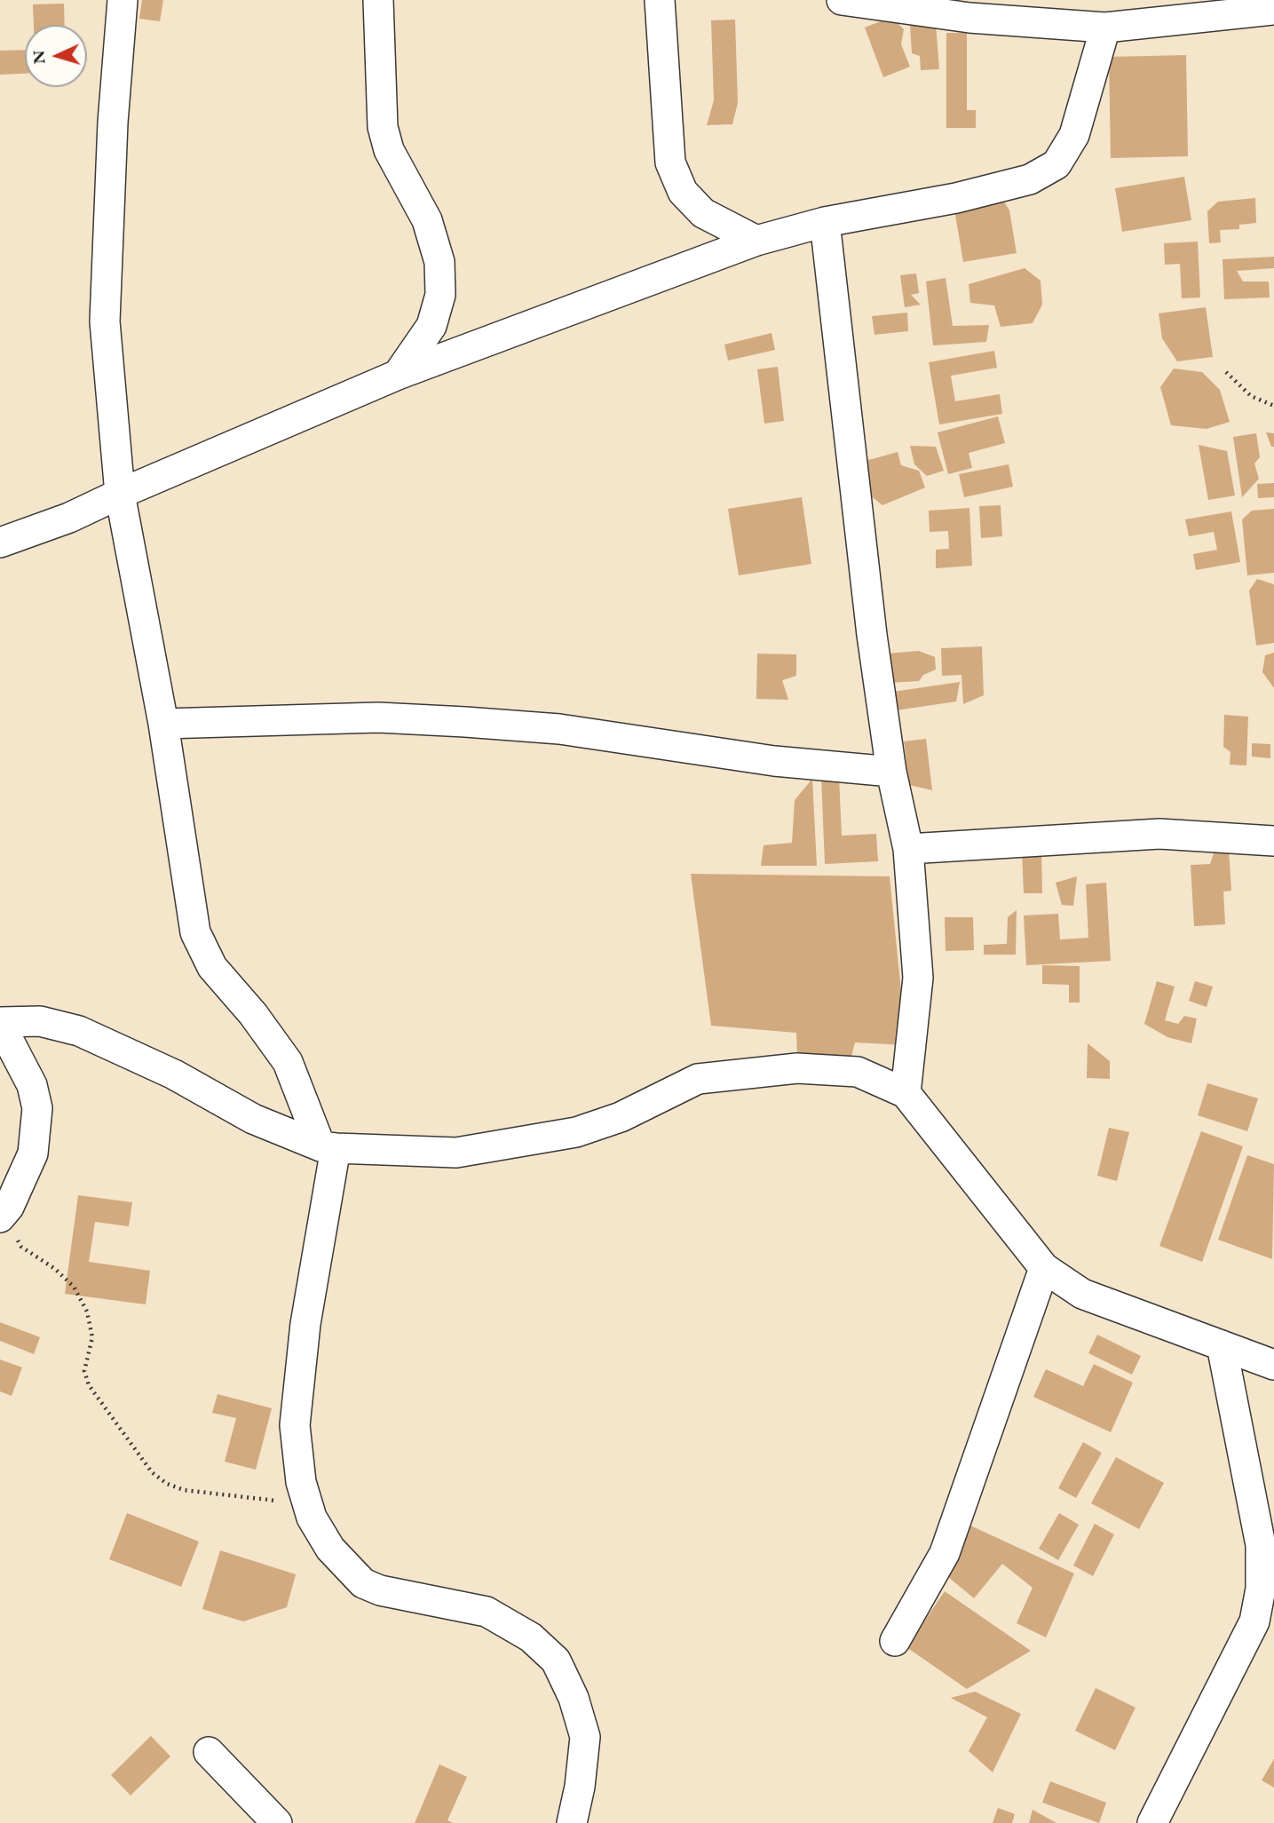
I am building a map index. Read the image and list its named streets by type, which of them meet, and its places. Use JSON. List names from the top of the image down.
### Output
{
  "north": "left"
}
